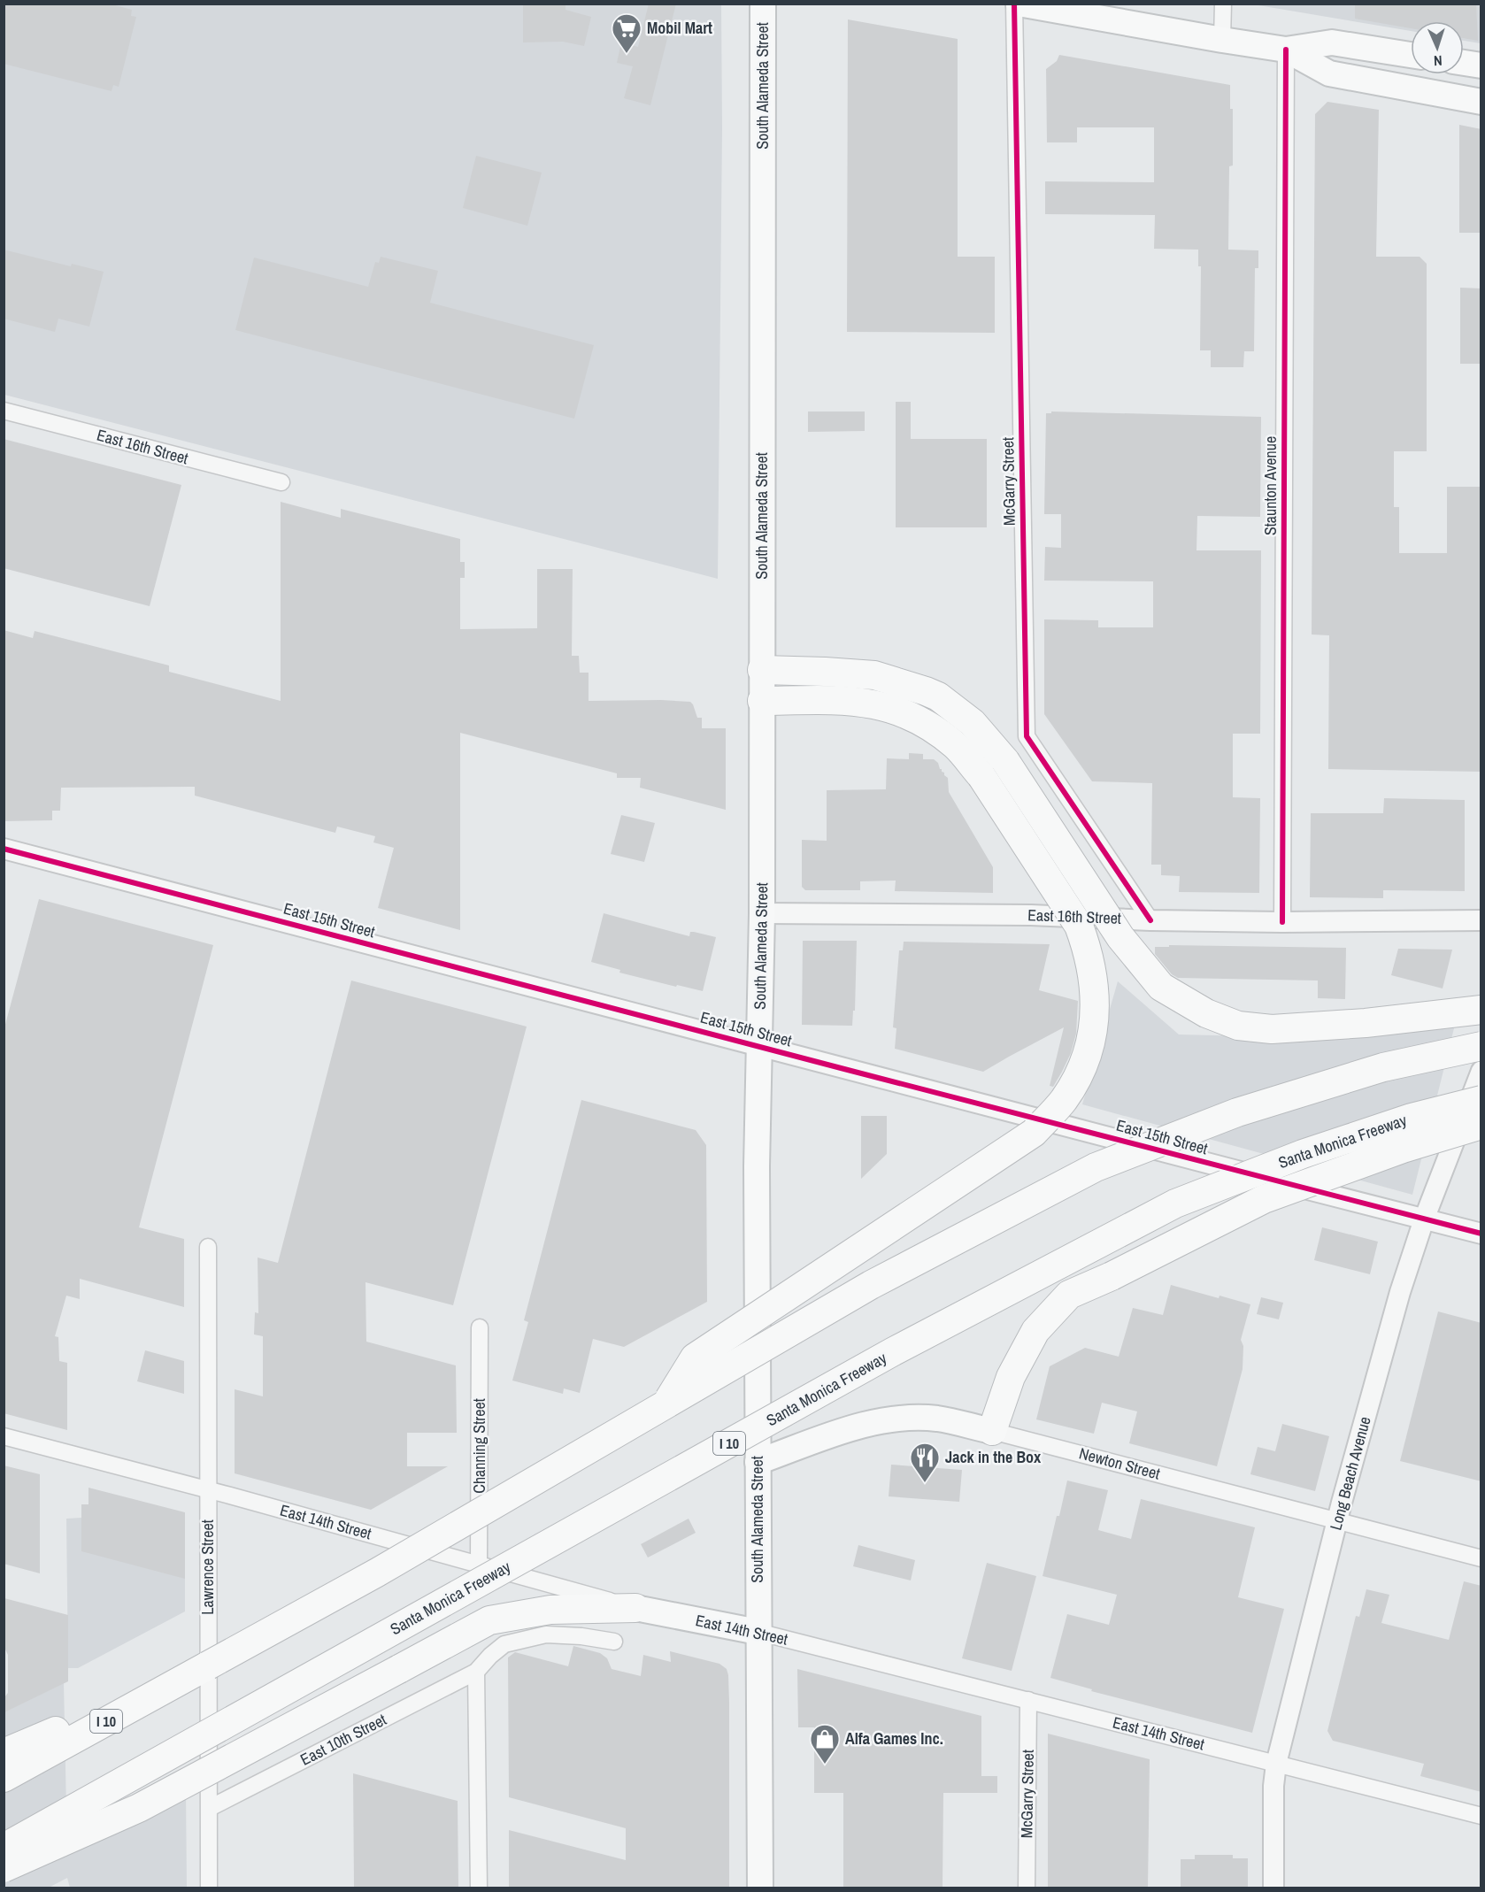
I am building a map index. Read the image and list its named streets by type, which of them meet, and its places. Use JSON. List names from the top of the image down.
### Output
{
  "streets": {
    "highway": ["Santa Monica Freeway", "I 10"],
    "main road": ["South Alameda Street", "Newton Street", "East 14th Street"],
    "street": [
      "East 16th Street",
      "McGarry Street",
      "Staunton Avenue",
      "East 15th Street",
      "Channing Street",
      "Long Beach Avenue",
      "Lawrence Street",
      "East 10th Street"
    ]
  },
  "crossings": [
    ["South Alameda Street", "East 16th Street"],
    ["South Alameda Street", "East 15th Street"],
    ["South Alameda Street", "Newton Street"],
    ["South Alameda Street", "East 14th Street"],
    ["East 16th Street", "McGarry Street"],
    ["East 16th Street", "Staunton Avenue"],
    ["McGarry Street", "East 14th Street"],
    ["East 15th Street", "Long Beach Avenue"],
    ["Channing Street", "East 14th Street"],
    ["Newton Street", "Long Beach Avenue"],
    ["Long Beach Avenue", "East 14th Street"],
    ["East 14th Street", "Lawrence Street"],
    ["Lawrence Street", "East 10th Street"]
  ],
  "places": {
    "supermarket": ["Mobil Mart"],
    "restaurant": ["Jack in the Box"],
    "shop": ["Alfa Games Inc."]
  },
  "north": "bottom"
}
